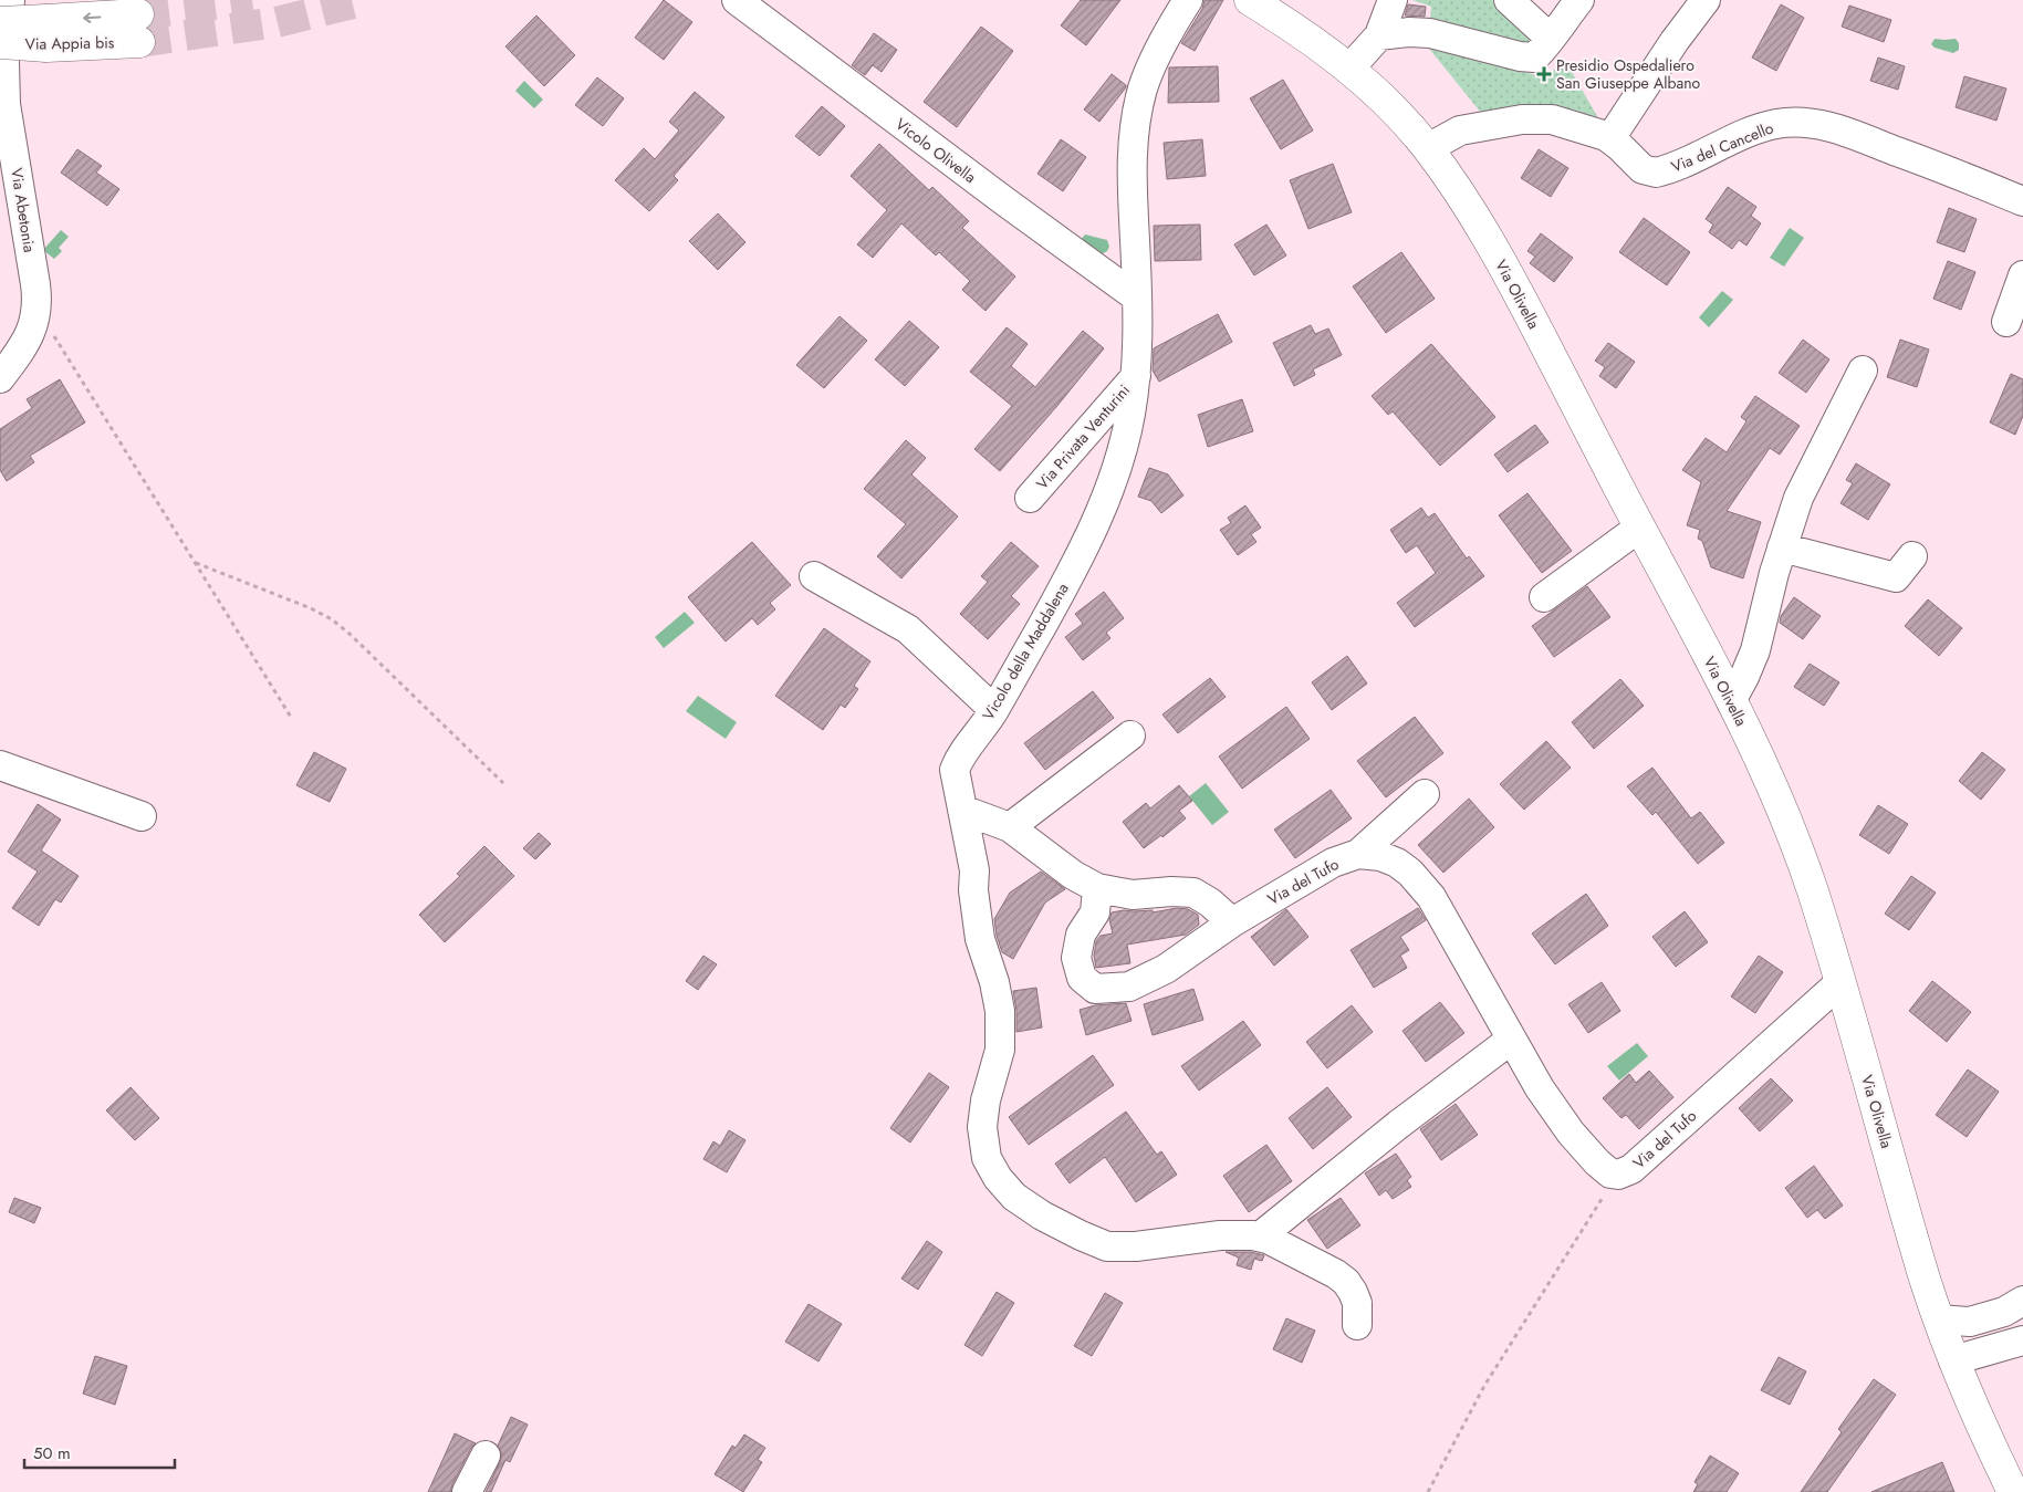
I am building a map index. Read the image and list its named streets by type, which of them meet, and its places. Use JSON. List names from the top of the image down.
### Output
{
  "streets": {
    "main road": ["Via Appia bis", "Via Olivella"],
    "street": [
      "Via del Cancello",
      "Vicolo Olivella",
      "Via Abetonia",
      "Via Privata Venturini",
      "Vicolo della Maddalena",
      "Via del Tufo"
    ]
  },
  "crossings": [
    ["Via del Cancello", "Via Olivella"],
    ["Vicolo Olivella", "Vicolo della Maddalena"],
    ["Via Olivella", "Via del Tufo"],
    ["Via Privata Venturini", "Vicolo della Maddalena"]
  ],
  "places": {
    "health": ["Presidio Ospedaliero San Giuseppe Albano"]
  },
  "scale_bar": "50 m"
}
